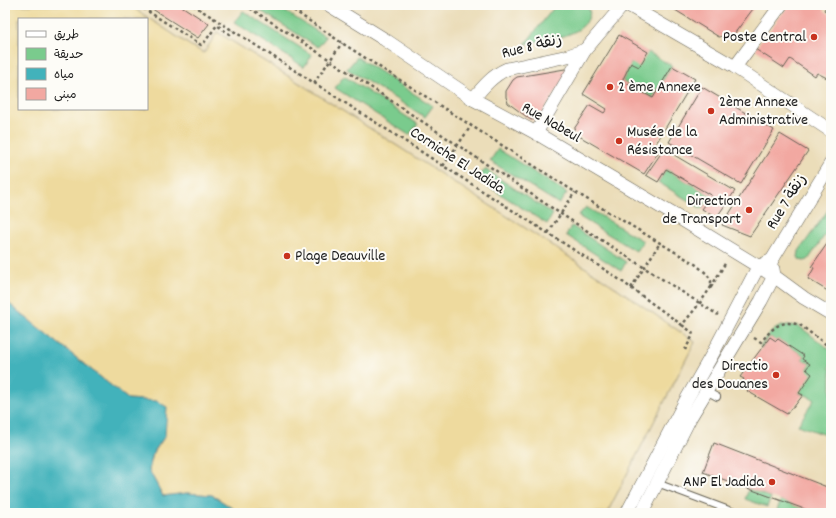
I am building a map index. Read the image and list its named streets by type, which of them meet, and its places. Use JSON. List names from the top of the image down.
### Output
{
  "streets": {
    "street": ["Rue 8 زنقة", "Rue Nabeul", "Rue 7 زنقة"],
    "path": ["Corniche El Jadida"]
  },
  "crossings": [
    ["Rue 8 زنقة", "Rue Nabeul"]
  ],
  "places": [
    "Poste Central",
    "2 ème Annexe",
    "2ème Annexe Administrative",
    "Musée de la Résistance",
    "Direction de Transport",
    "Plage Deauville",
    "Directio des Douanes",
    "ANP El Jadida"
  ],
  "legend": [
    "طريق",
    "حديقة",
    "مياه",
    "مبنى"
  ]
}
